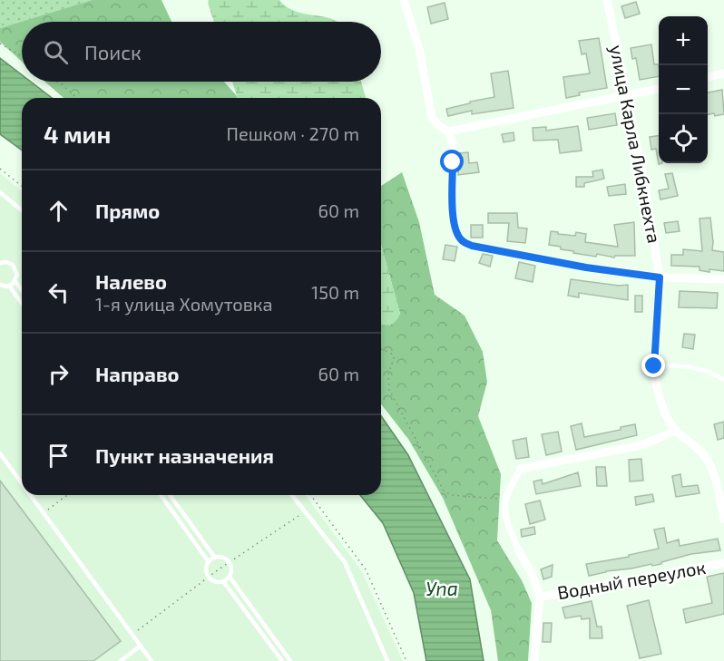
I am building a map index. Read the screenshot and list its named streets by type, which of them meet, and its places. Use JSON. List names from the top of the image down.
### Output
{
  "streets": {
    "street": ["улица Карла Либкнехта", "Водный переулок"]
  },
  "water": ["Упа"],
  "page": {
    "map_buttons": ["+", "−"],
    "search": "Поиск",
    "heading": ["4 мин", "Пешком · 270 m"],
    "list": [
      ["Прямо", "60 m"],
      ["Налево", "1-я улица Хомутовка", "150 m"],
      ["Направо", "60 m"],
      "Пункт назначения"
    ]
  }
}
